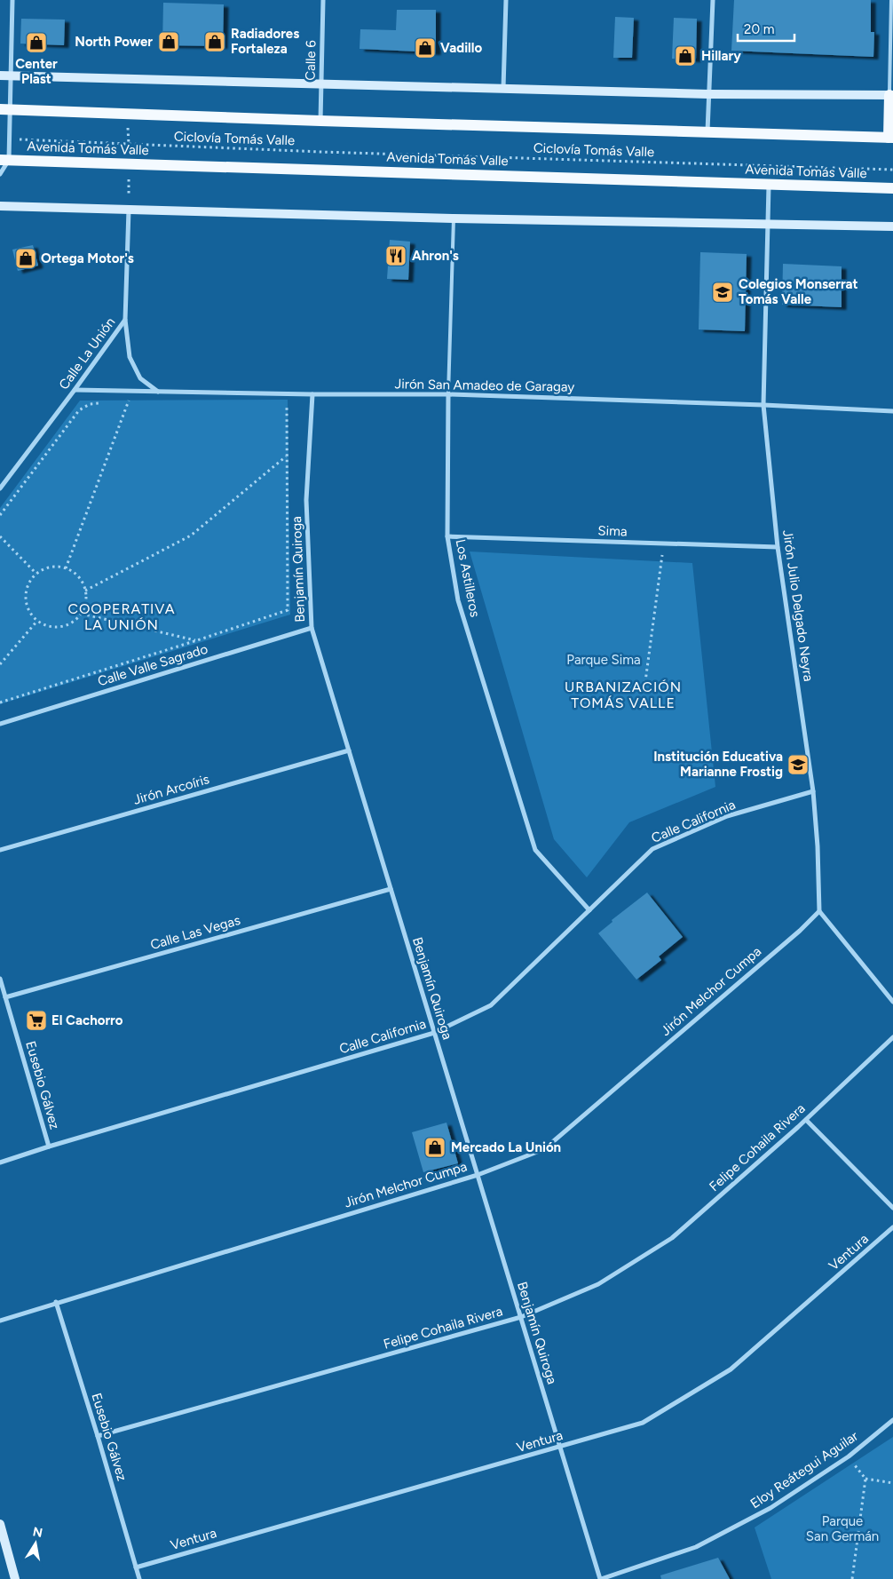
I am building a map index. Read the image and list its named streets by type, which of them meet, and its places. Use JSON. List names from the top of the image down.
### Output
{
  "streets": {
    "main road": ["Avenida Tomás Valle"],
    "street": [
      "Calle 6",
      "Calle La Unión",
      "Jirón San Amadeo de Garagay",
      "Sima",
      "Benjamín Quiroga",
      "Los Astilleros",
      "Jirón Julio Delgado Neyra",
      "Calle Valle Sagrado",
      "Jirón Arcoíris",
      "Calle California",
      "Calle Las Vegas",
      "Jirón Melchor Cumpa",
      "Eusebio Gálvez",
      "Felipe Cohaila Rivera",
      "Ventura",
      "Eloy Reátegui Aguilar"
    ],
    "path": ["Ciclovía Tomás Valle"]
  },
  "crossings": [
    ["Avenida Tomás Valle", "Jirón Julio Delgado Neyra"],
    ["Calle La Unión", "Jirón San Amadeo de Garagay"],
    ["Jirón San Amadeo de Garagay", "Benjamín Quiroga"],
    ["Jirón San Amadeo de Garagay", "Los Astilleros"],
    ["Jirón San Amadeo de Garagay", "Jirón Julio Delgado Neyra"],
    ["Sima", "Los Astilleros"],
    ["Sima", "Jirón Julio Delgado Neyra"],
    ["Benjamín Quiroga", "Calle Valle Sagrado"],
    ["Benjamín Quiroga", "Jirón Arcoíris"],
    ["Benjamín Quiroga", "Calle California"],
    ["Benjamín Quiroga", "Calle Las Vegas"],
    ["Benjamín Quiroga", "Jirón Melchor Cumpa"],
    ["Benjamín Quiroga", "Felipe Cohaila Rivera"],
    ["Benjamín Quiroga", "Ventura"],
    ["Benjamín Quiroga", "Eloy Reátegui Aguilar"],
    ["Los Astilleros", "Calle California"],
    ["Jirón Julio Delgado Neyra", "Calle California"],
    ["Jirón Julio Delgado Neyra", "Jirón Melchor Cumpa"],
    ["Calle California", "Eusebio Gálvez"],
    ["Calle Las Vegas", "Eusebio Gálvez"],
    ["Jirón Melchor Cumpa", "Eusebio Gálvez"],
    ["Eusebio Gálvez", "Felipe Cohaila Rivera"],
    ["Eusebio Gálvez", "Ventura"]
  ],
  "districts": ["COOPERATIVA LA UNIÓN", "URBANIZACIÓN TOMÁS VALLE"],
  "parks": ["Parque Sima", "Parque San Germán"],
  "places": {
    "shop": [
      "North Power",
      "Radiadores Fortaleza",
      "Center Plast",
      "Vadillo",
      "Hillary",
      "Ortega Motor's",
      "Mercado La Unión"
    ],
    "restaurant": ["Ahron's"],
    "school or university": ["Colegios Monserrat Tomás Valle", "Institución Educativa Marianne Frostig"],
    "supermarket": ["El Cachorro"]
  },
  "scale_bar": "20 m",
  "north": "top"
}
